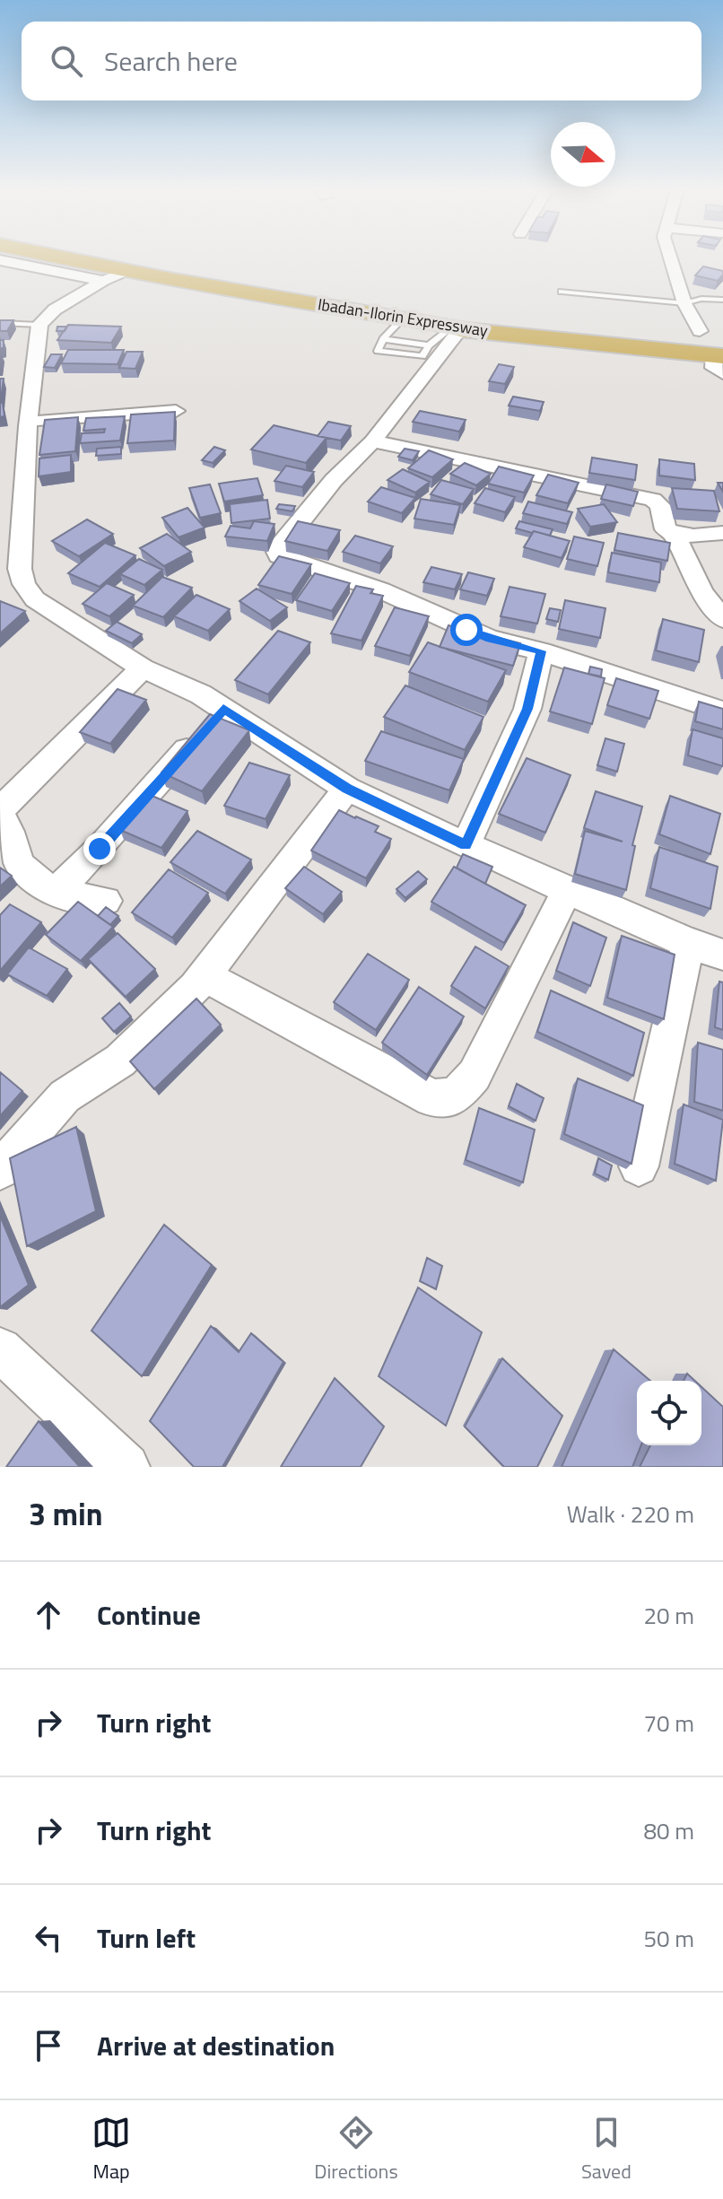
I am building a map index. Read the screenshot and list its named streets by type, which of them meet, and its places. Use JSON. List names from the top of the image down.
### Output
{
  "streets": {
    "highway": ["Ibadan-Ilorin Expressway"]
  },
  "north": "right",
  "page": {
    "search": "Search here",
    "heading": ["3 min", "Walk · 220 m"],
    "list": [
      ["Continue", "20 m"],
      ["Turn right", "70 m"],
      ["Turn right", "80 m"],
      ["Turn left", "50 m"],
      "Arrive at destination"
    ],
    "nav": ["Map", "Directions", "Saved"]
  }
}
